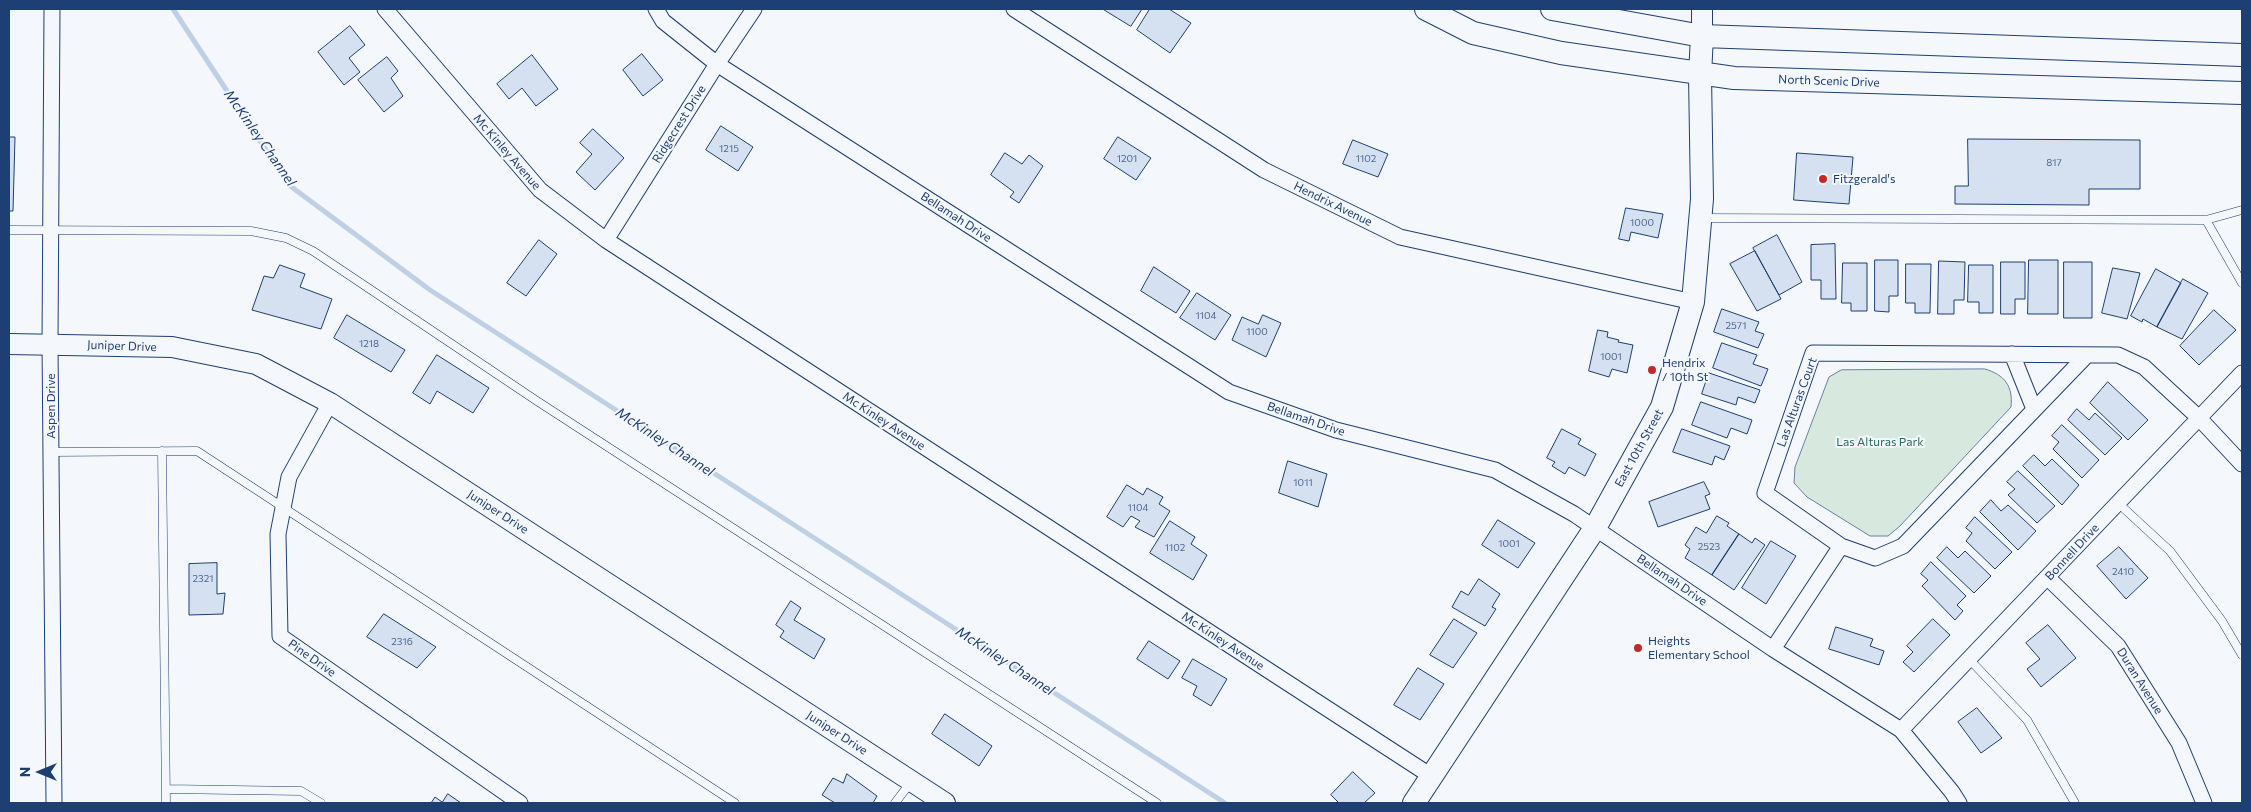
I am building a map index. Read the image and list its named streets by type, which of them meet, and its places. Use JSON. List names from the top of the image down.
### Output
{
  "streets": {
    "main road": ["North Scenic Drive", "East 10th Street"],
    "street": [
      "Ridgecrest Drive",
      "Mc Kinley Avenue",
      "Hendrix Avenue",
      "Bellamah Drive",
      "Juniper Drive",
      "Las Alturas Court",
      "Aspen Drive",
      "Bonnell Drive",
      "Pine Drive",
      "Duran Avenue"
    ]
  },
  "crossings": [
    ["North Scenic Drive", "East 10th Street"],
    ["Ridgecrest Drive", "Mc Kinley Avenue"],
    ["Ridgecrest Drive", "Bellamah Drive"],
    ["Mc Kinley Avenue", "East 10th Street"],
    ["Hendrix Avenue", "East 10th Street"],
    ["Bellamah Drive", "East 10th Street"],
    ["Bellamah Drive", "Bonnell Drive"],
    ["Juniper Drive", "Aspen Drive"],
    ["Juniper Drive", "Pine Drive"],
    ["Las Alturas Court", "Bonnell Drive"],
    ["Bonnell Drive", "Duran Avenue"]
  ],
  "water": ["McKinley Channel"],
  "parks": ["Las Alturas Park"],
  "places": ["Fitzgerald's", "Hendrix / 10th St", "Heights Elementary School"],
  "house_numbers": [
    "1215",
    "1201",
    "1102",
    "817",
    "1000",
    "1104",
    "2571",
    "1100",
    "1218",
    "1001",
    "1011",
    "1104",
    "1001",
    "2523",
    "1102",
    "2410",
    "2321",
    "2316"
  ],
  "north": "left"
}
